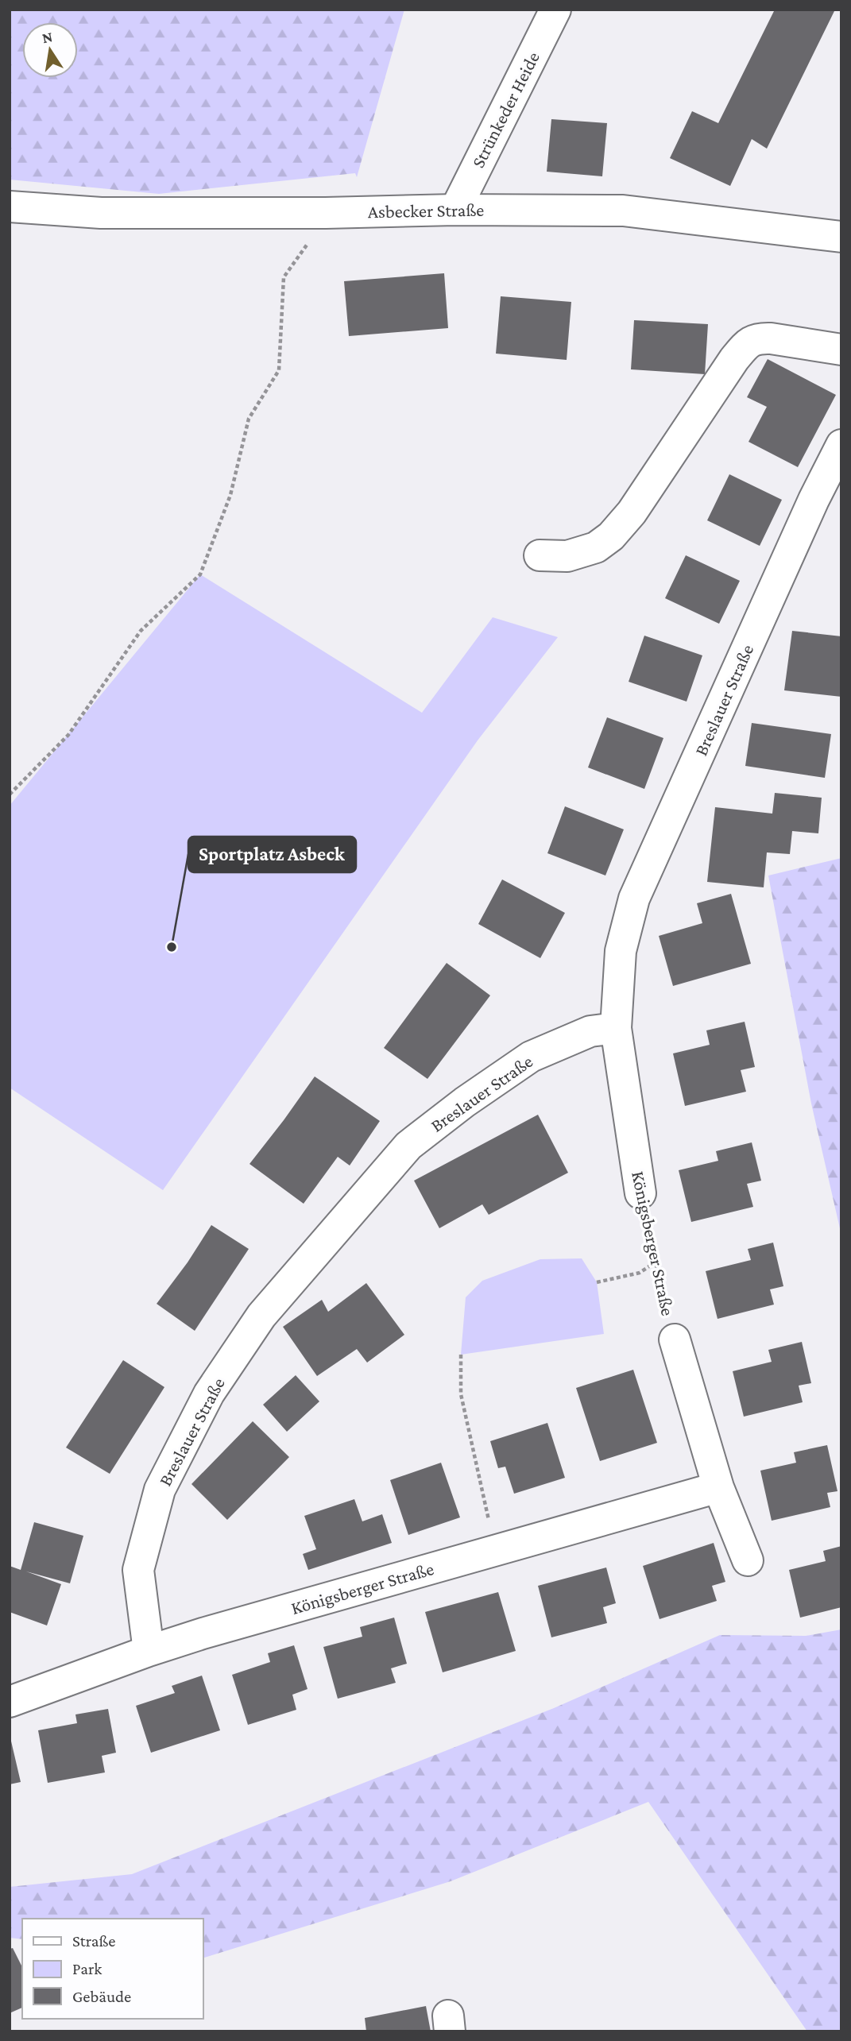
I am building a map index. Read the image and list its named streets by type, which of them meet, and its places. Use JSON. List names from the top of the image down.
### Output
{
  "streets": {
    "street": [
      "Strünkeder Heide",
      "Asbecker Straße",
      "Breslauer Straße",
      "Königsberger Straße"
    ]
  },
  "crossings": [
    ["Strünkeder Heide", "Asbecker Straße"],
    ["Breslauer Straße", "Königsberger Straße"]
  ],
  "places": ["Sportplatz Asbeck"],
  "legend": ["Straße", "Park", "Gebäude"],
  "north": "top"
}
